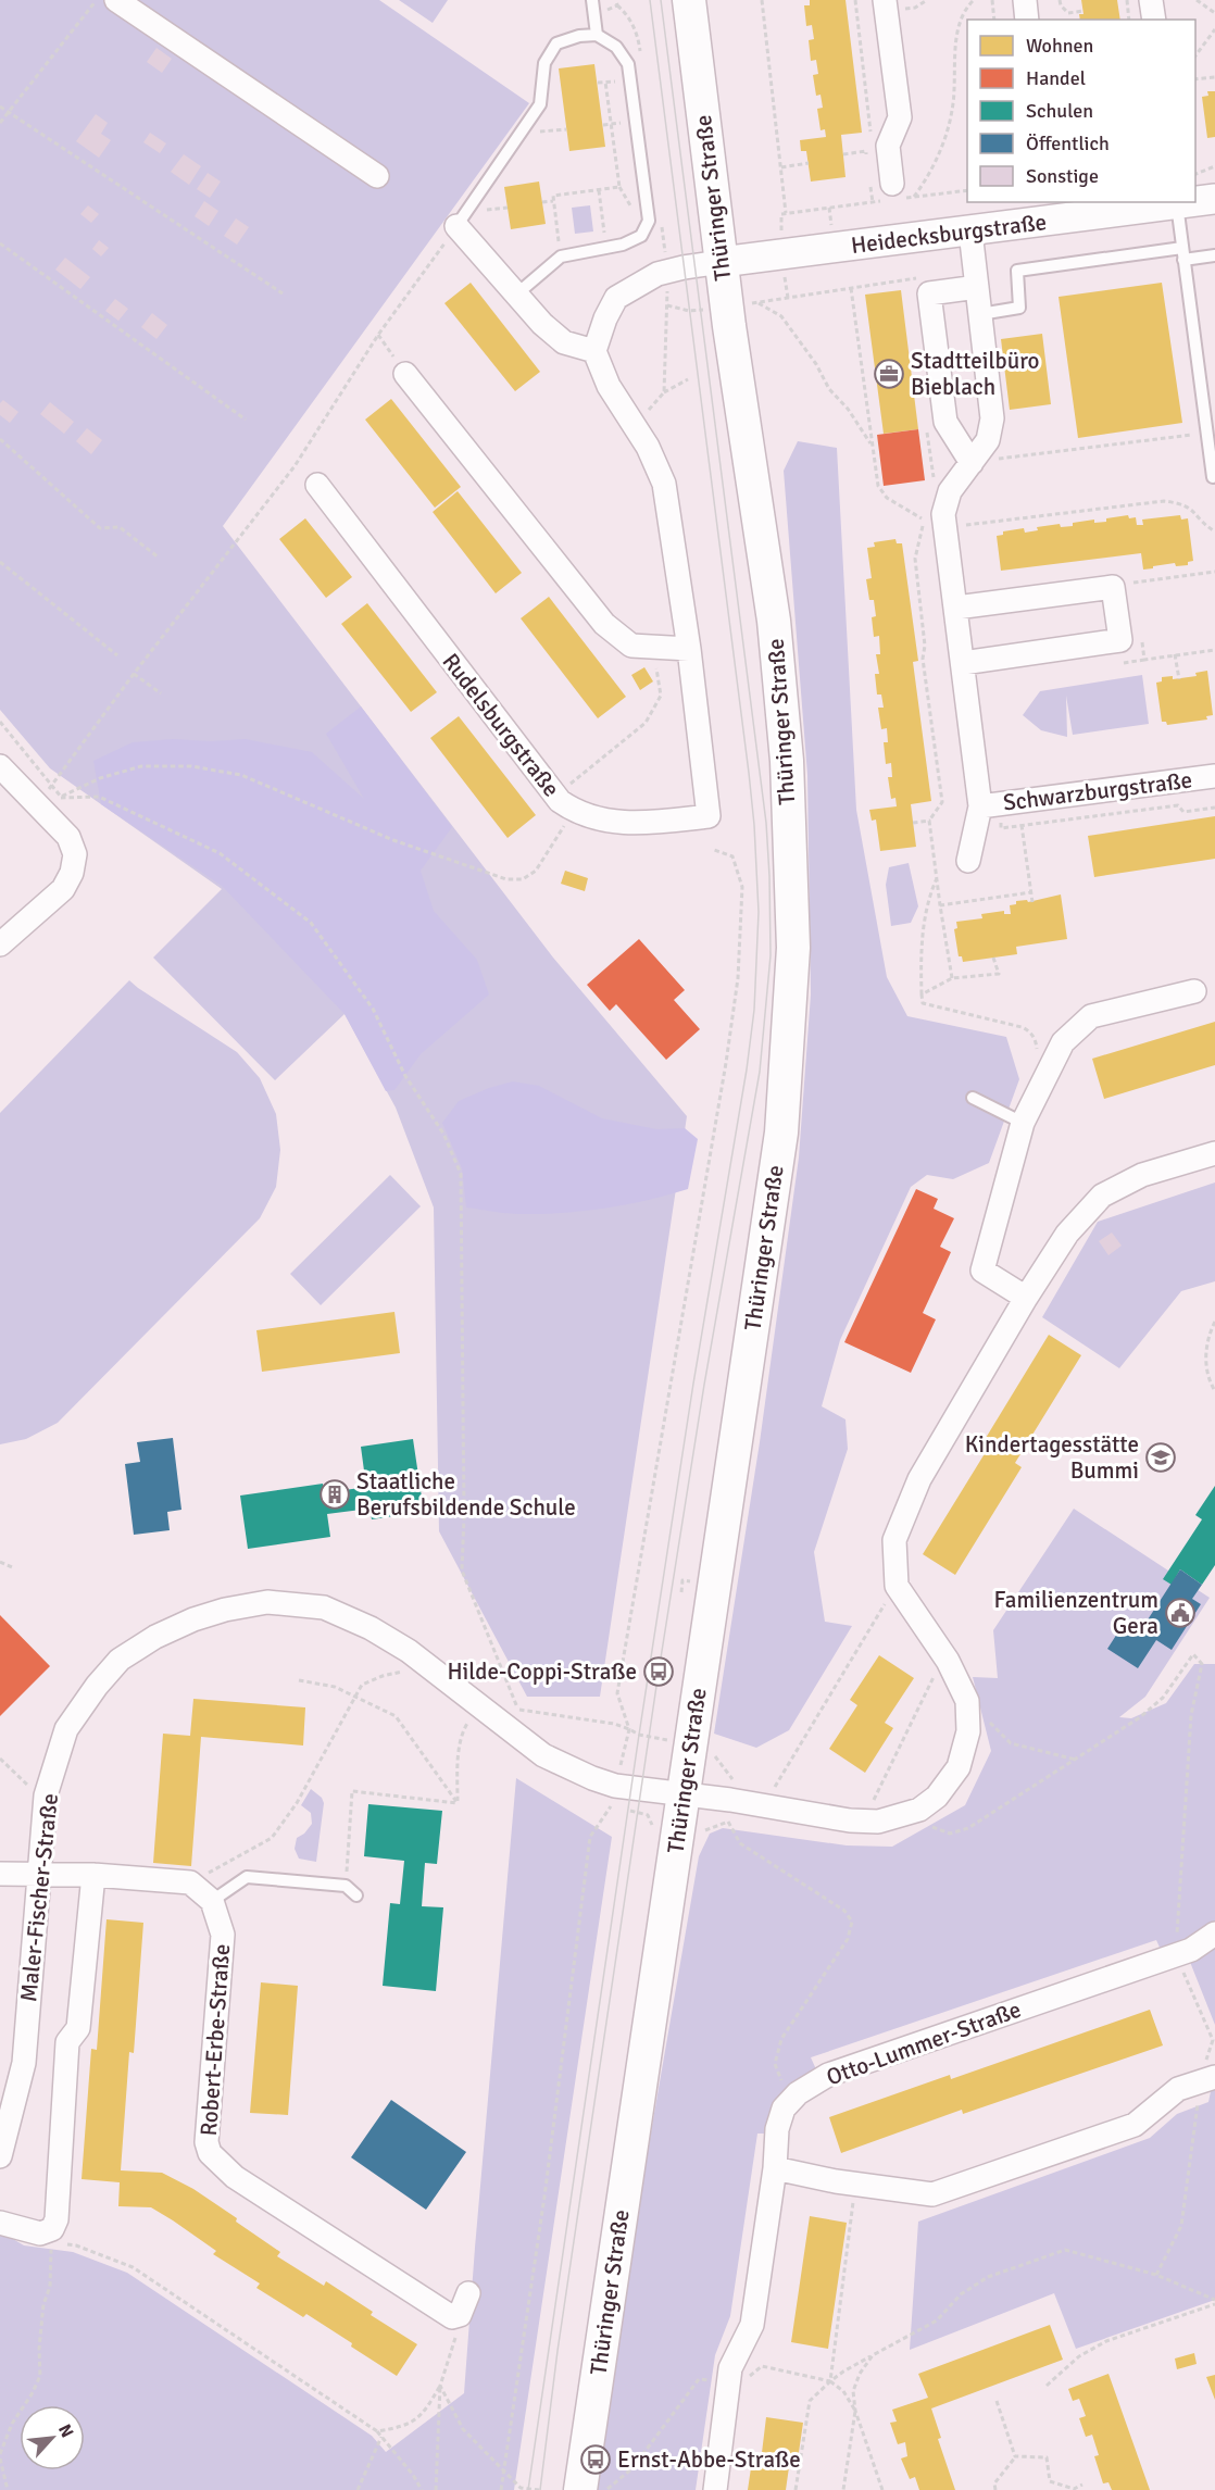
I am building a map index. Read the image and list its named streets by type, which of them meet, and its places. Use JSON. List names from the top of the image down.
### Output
{
  "streets": {
    "main road": ["Thüringer Straße"],
    "street": [
      "Heidecksburgstraße",
      "Rudelsburgstraße",
      "Schwarzburgstraße",
      "Maler-Fischer-Straße",
      "Robert-Erbe-Straße",
      "Otto-Lummer-Straße"
    ]
  },
  "crossings": [
    ["Thüringer Straße", "Heidecksburgstraße"],
    ["Thüringer Straße", "Maler-Fischer-Straße"],
    ["Heidecksburgstraße", "Schwarzburgstraße"]
  ],
  "places": {
    "office": ["Stadtteilbüro Bieblach"],
    "school or university": ["Kindertagesstätte Bummi"],
    "building": ["Staatliche Berufsbildende Schule"],
    "public building": ["Familienzentrum Gera"],
    "bus stop": ["Hilde-Coppi-Straße", "Ernst-Abbe-Straße"]
  },
  "legend": [
    "Wohnen",
    "Handel",
    "Schulen",
    "Öffentlich",
    "Sonstige"
  ],
  "north": "top right"
}
